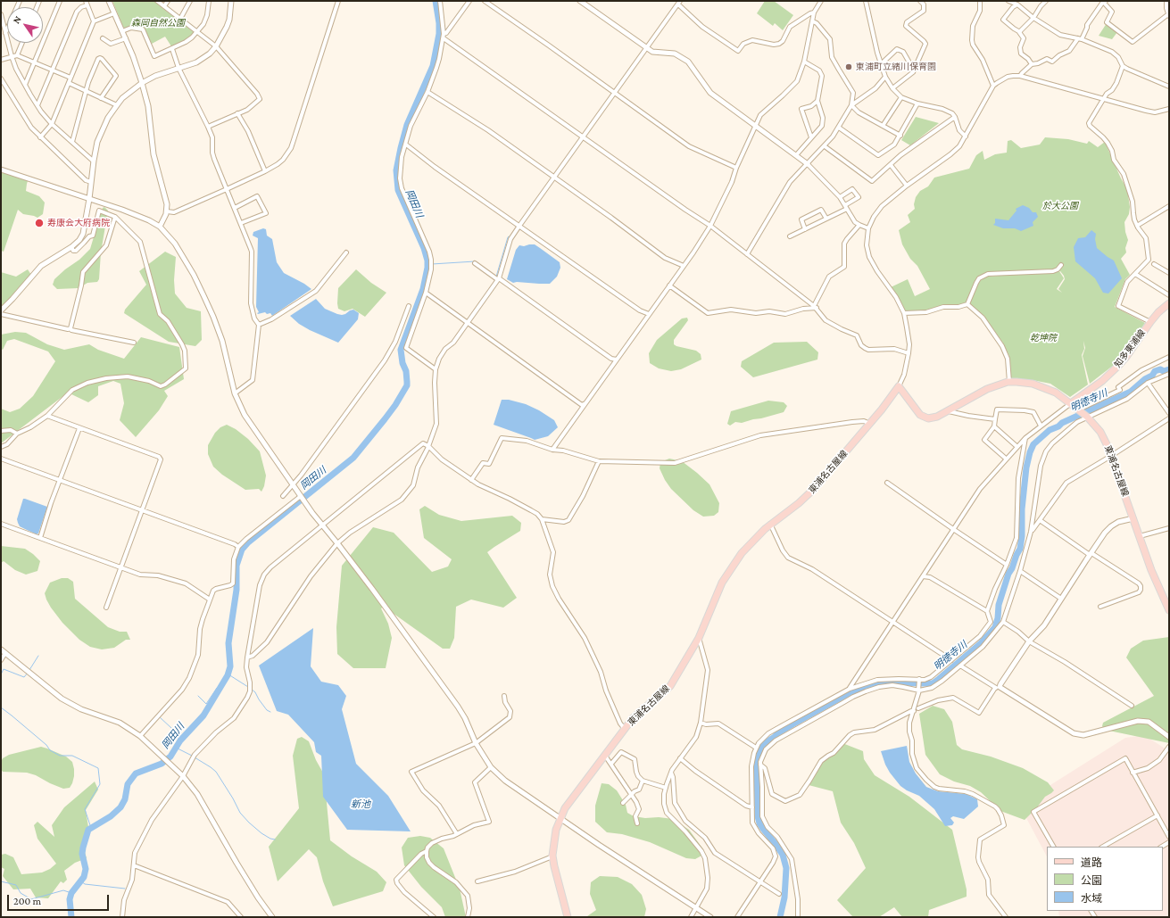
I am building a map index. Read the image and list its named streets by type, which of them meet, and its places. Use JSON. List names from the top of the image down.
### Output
{
  "streets": {
    "main road": ["知多東浦線", "東浦名古屋線"]
  },
  "crossings": [
    ["知多東浦線", "東浦名古屋線"]
  ],
  "water": ["岡田川", "明徳寺川", "新池"],
  "parks": ["森岡自然公園", "於大公園", "乾坤院"],
  "places": ["東浦町立緒川保育園", "寿康会大府病院"],
  "legend": ["道路", "公園", "水域"],
  "scale_bar": "200 m",
  "north": "top left"
}
